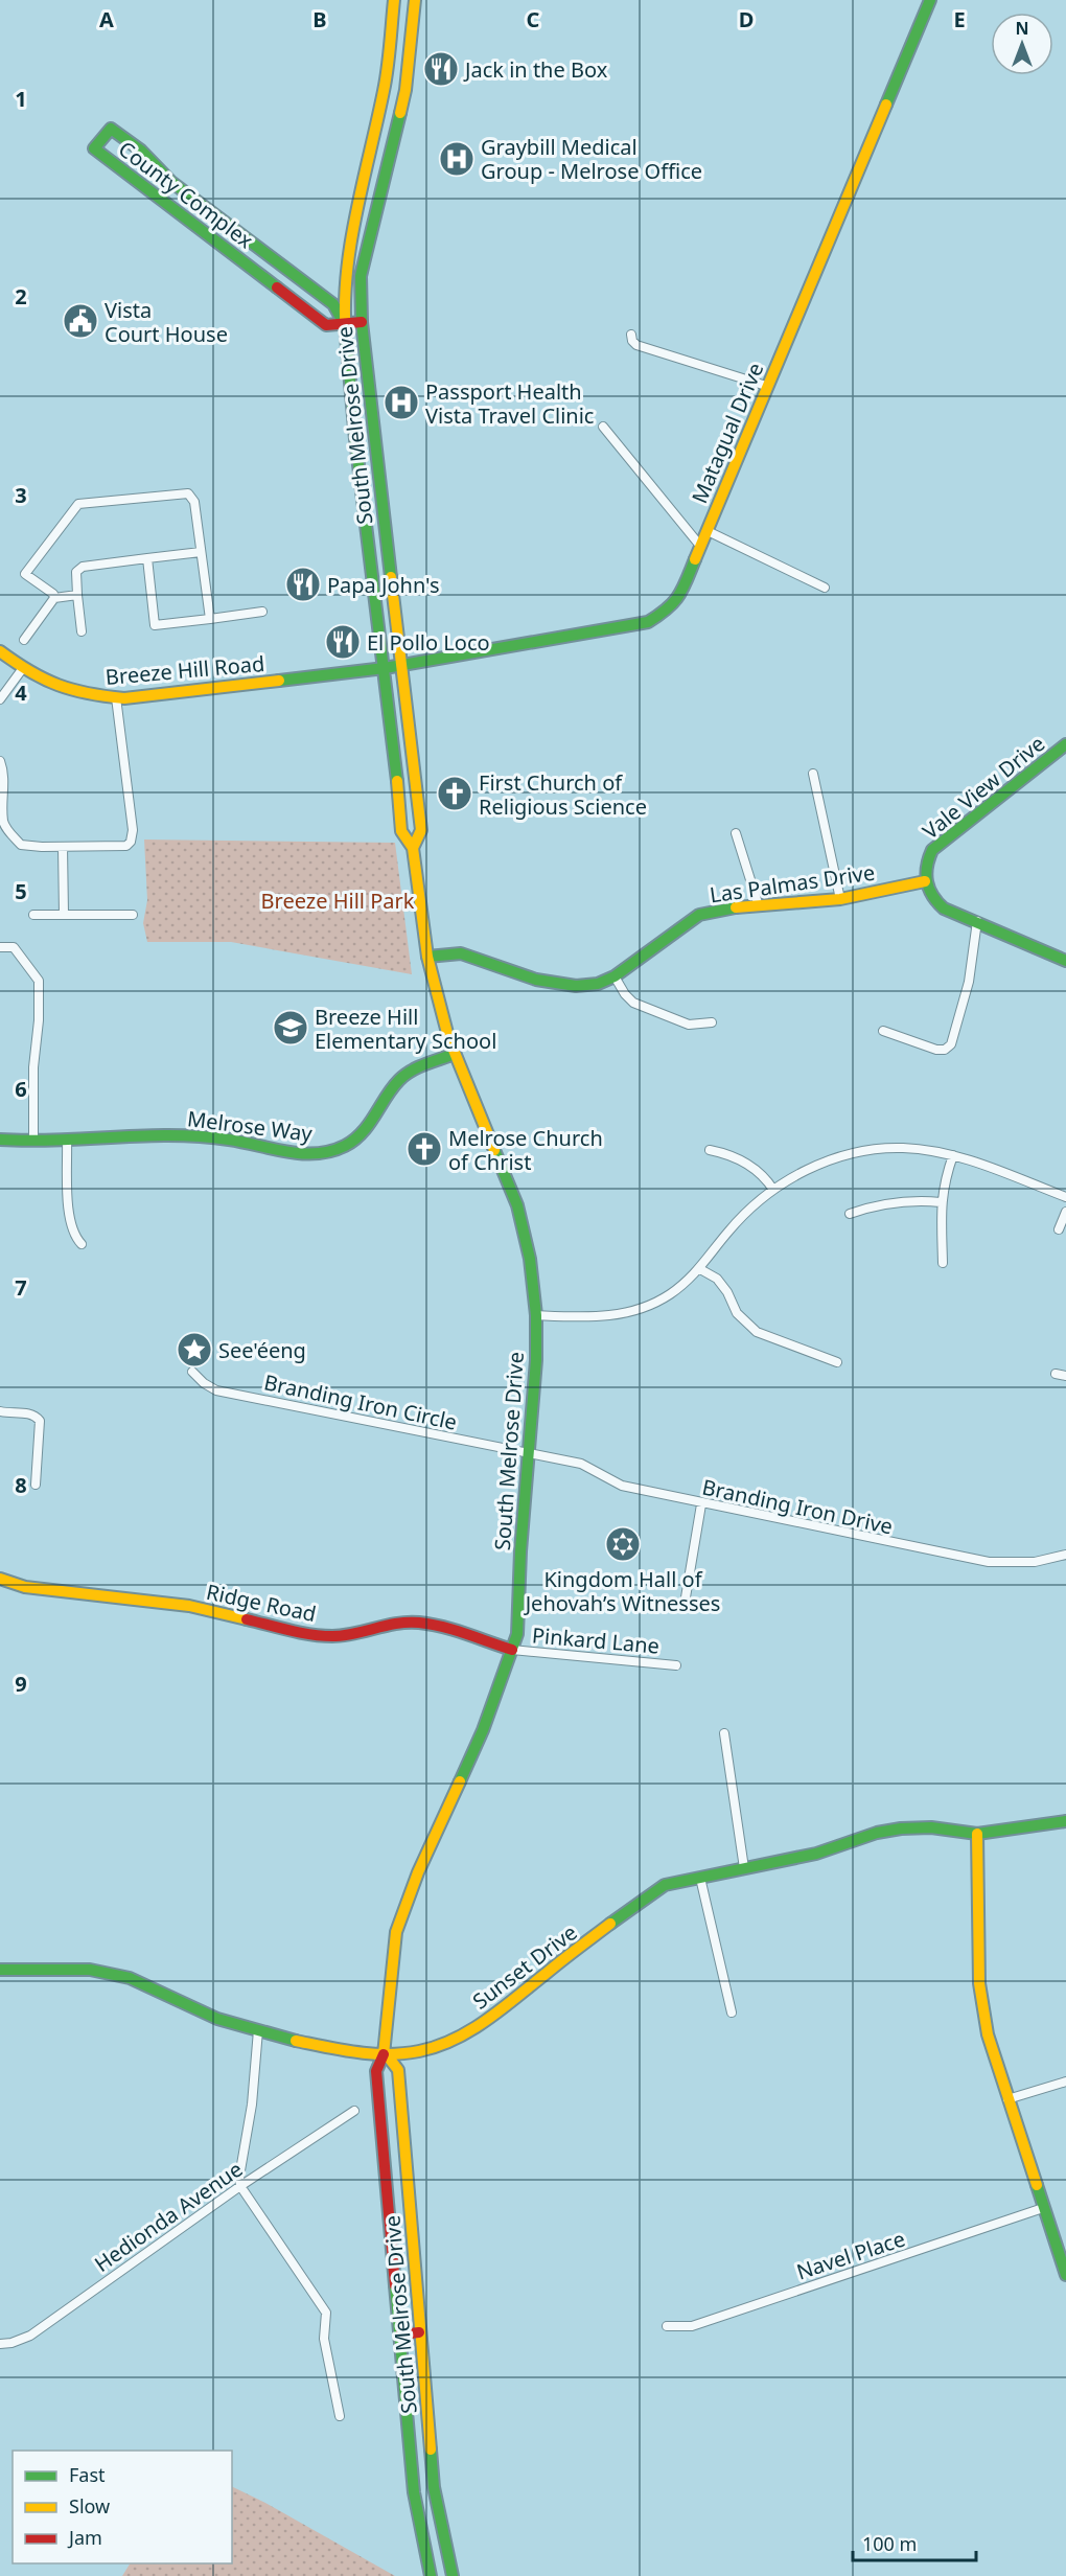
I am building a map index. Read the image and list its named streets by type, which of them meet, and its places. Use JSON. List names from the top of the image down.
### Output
{
  "streets": {
    "main road": [
      "County Complex",
      "South Melrose Drive",
      "Matagual Drive",
      "Breeze Hill Road",
      "Vale View Drive",
      "Las Palmas Drive",
      "Melrose Way",
      "Ridge Road",
      "Sunset Drive"
    ],
    "street": [
      "Branding Iron Circle",
      "Branding Iron Drive",
      "Pinkard Lane",
      "Hedionda Avenue",
      "Navel Place"
    ]
  },
  "crossings": [
    ["County Complex", "South Melrose Drive"],
    ["South Melrose Drive", "Matagual Drive"],
    ["South Melrose Drive", "Breeze Hill Road"],
    ["South Melrose Drive", "Las Palmas Drive"],
    ["South Melrose Drive", "Melrose Way"],
    ["South Melrose Drive", "Branding Iron Circle"],
    ["South Melrose Drive", "Branding Iron Drive"],
    ["South Melrose Drive", "Ridge Road"],
    ["South Melrose Drive", "Pinkard Lane"],
    ["South Melrose Drive", "Sunset Drive"],
    ["Matagual Drive", "Breeze Hill Road"],
    ["Vale View Drive", "Las Palmas Drive"],
    ["Branding Iron Circle", "Branding Iron Drive"],
    ["Ridge Road", "Pinkard Lane"]
  ],
  "parks": ["Breeze Hill Park"],
  "places": {
    "restaurant": ["Jack in the Box", "Papa John's", "El Pollo Loco"],
    "hospital": ["Graybill Medical Group - Melrose Office", "Passport Health Vista Travel Clinic"],
    "public building": ["Vista Court House"],
    "church": ["First Church of Religious Science", "Melrose Church of Christ"],
    "school or university": ["Breeze Hill Elementary School"],
    "place": ["See'éeng"],
    "synagogue": ["Kingdom Hall of Jehovah’s Witnesses"]
  },
  "legend": ["Fast", "Slow", "Jam"],
  "scale_bar": "100 m",
  "north": "top",
  "grid": {
    "columns": [
      "A",
      "B",
      "C",
      "D",
      "E"
    ],
    "rows": [
      "1",
      "2",
      "3",
      "4",
      "5",
      "6",
      "7",
      "8",
      "9"
    ]
  }
}
